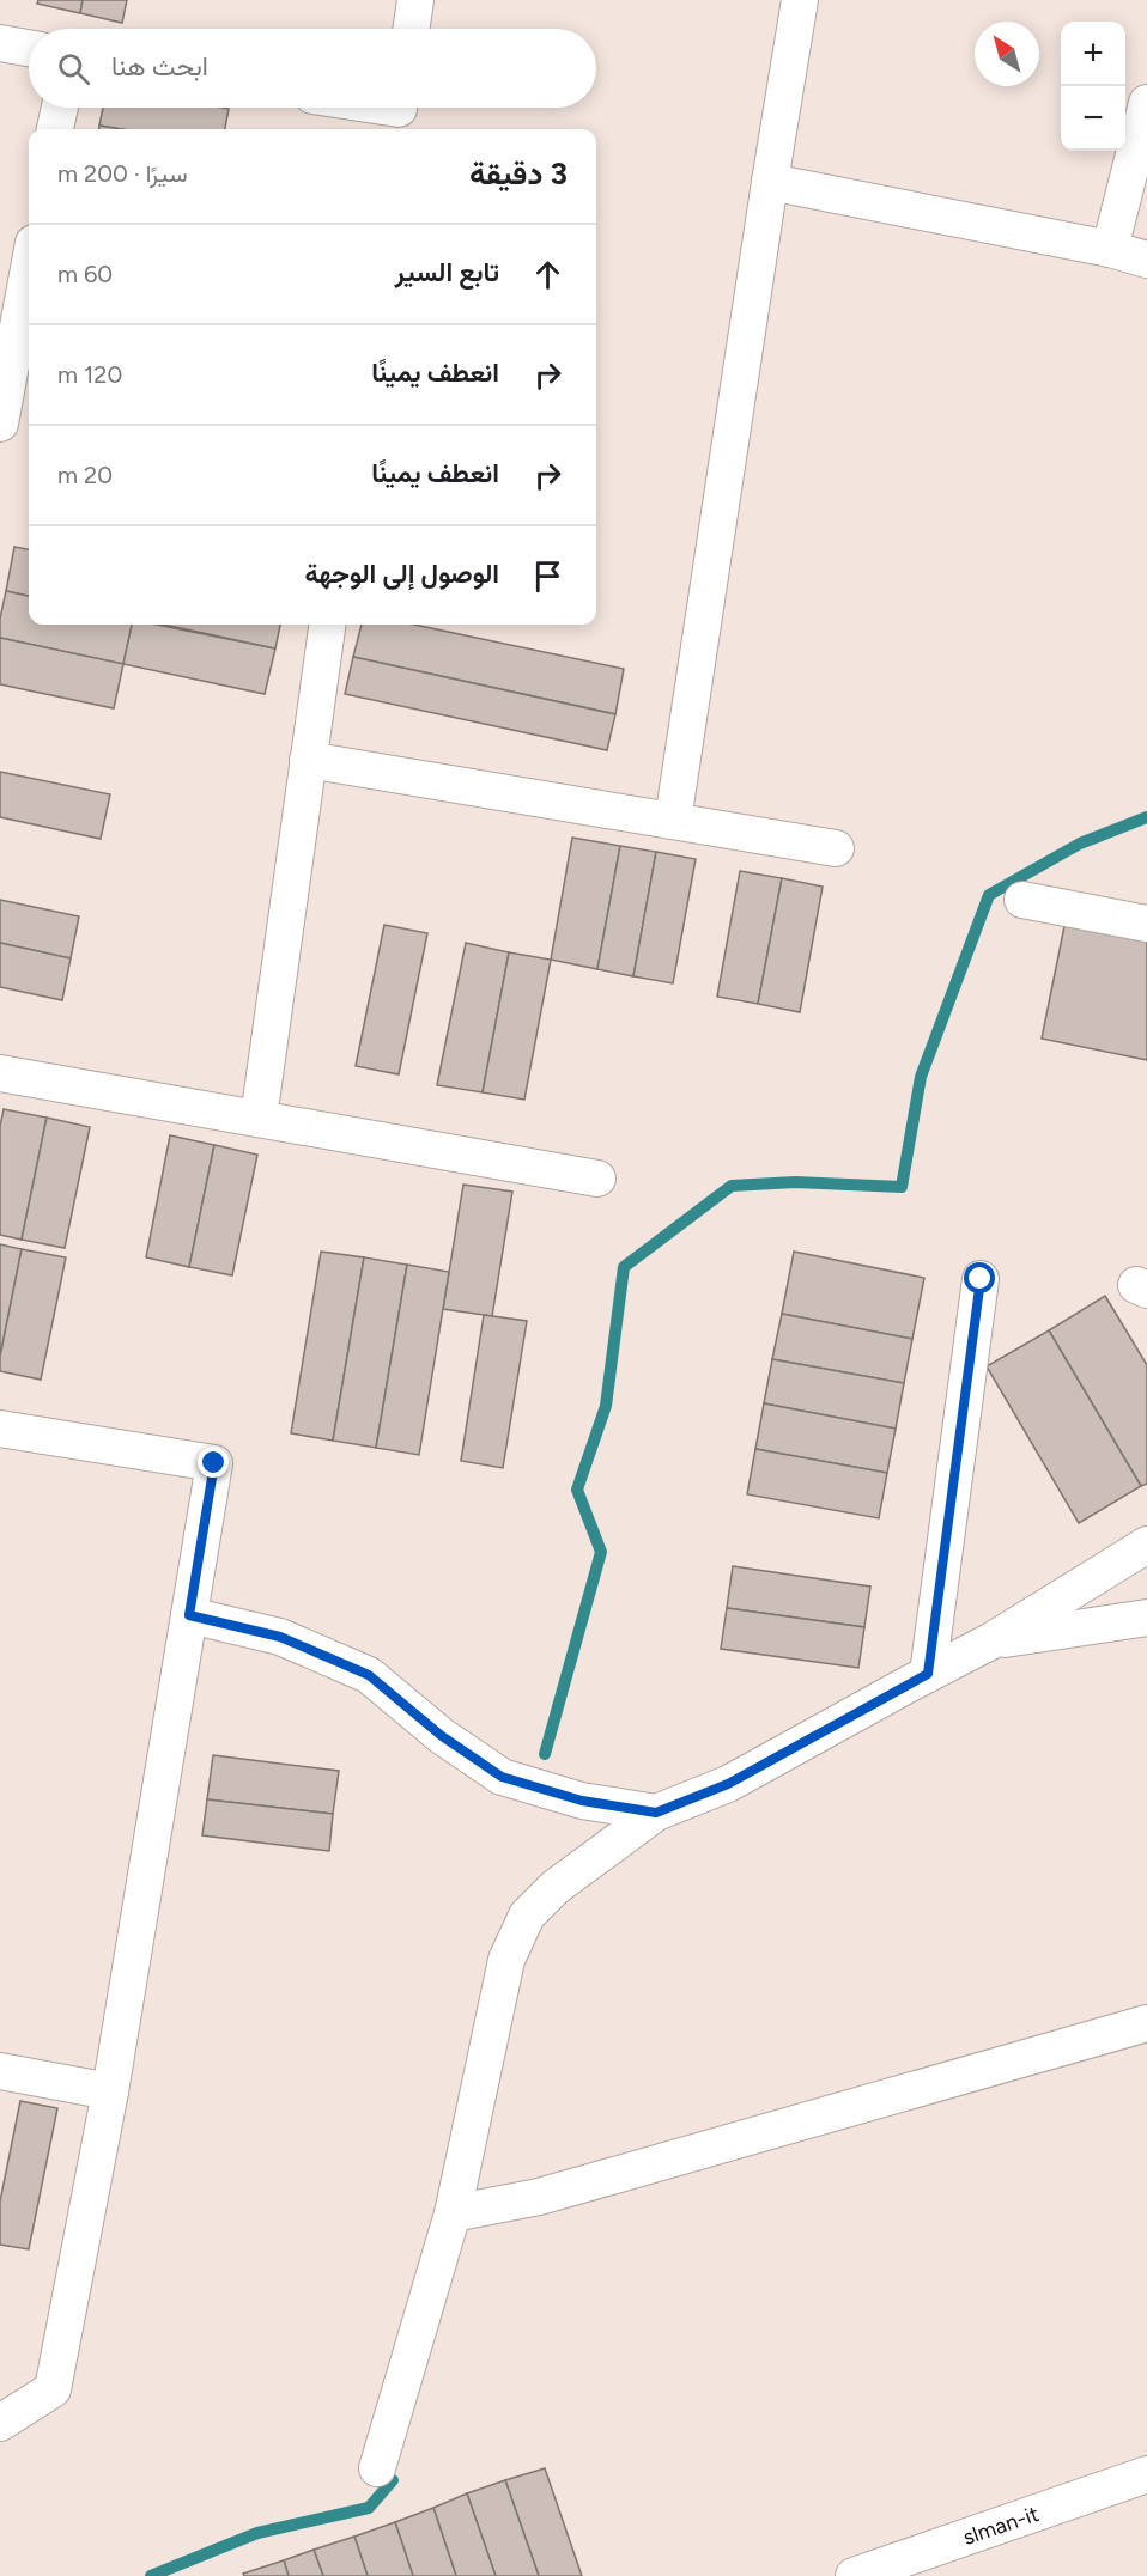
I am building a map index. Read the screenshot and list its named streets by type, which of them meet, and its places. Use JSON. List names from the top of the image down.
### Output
{
  "streets": {
    "street": ["slman-it"]
  },
  "north": "top left",
  "page": {
    "map_buttons": ["+", "−"],
    "search": "ابحث هنا",
    "heading": ["3 دقيقة", "سيرًا · 200 m"],
    "list": [
      ["تابع السير", "60 m"],
      ["انعطف يمينًا", "120 m"],
      ["انعطف يمينًا", "20 m"],
      "الوصول إلى الوجهة"
    ]
  }
}
